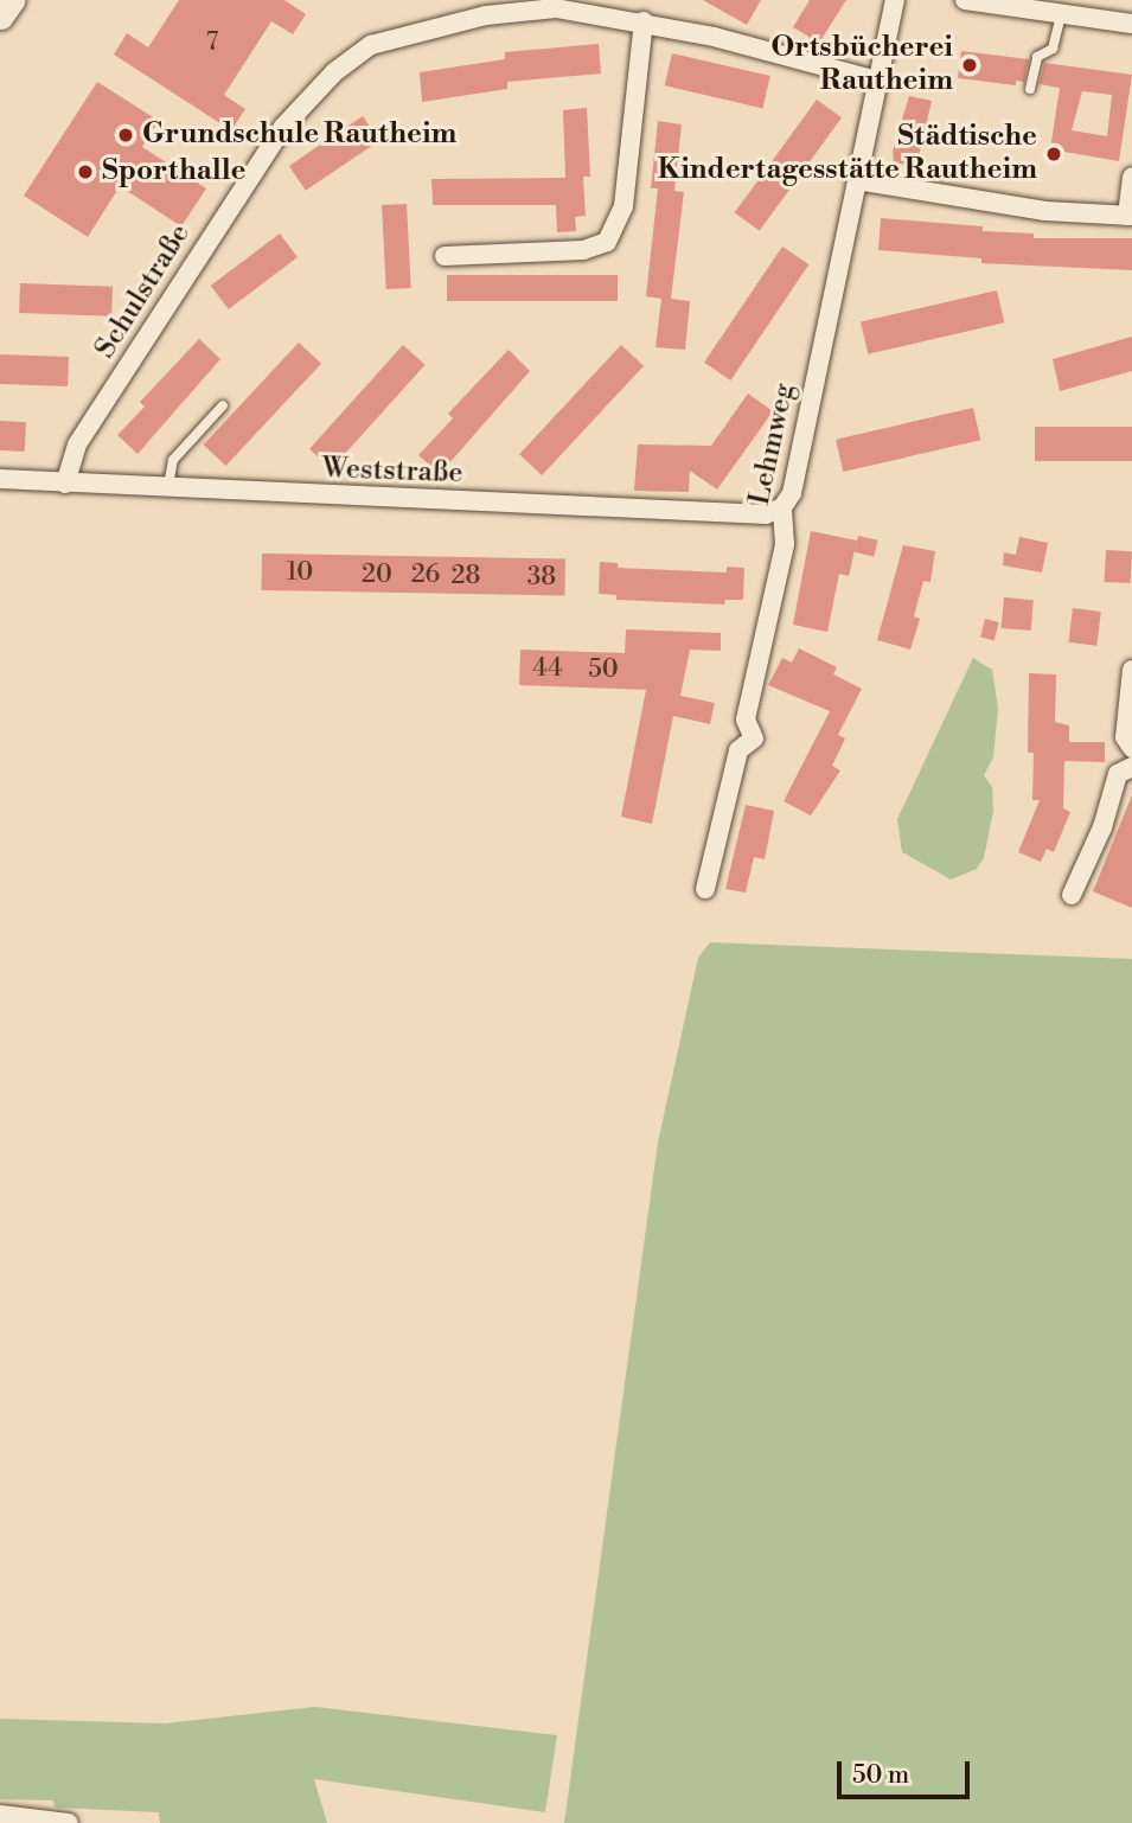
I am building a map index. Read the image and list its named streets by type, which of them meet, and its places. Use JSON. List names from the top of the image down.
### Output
{
  "streets": {
    "street": ["Schulstraße", "Lehmweg", "Weststraße"]
  },
  "crossings": [
    ["Schulstraße", "Lehmweg"],
    ["Schulstraße", "Weststraße"],
    ["Lehmweg", "Weststraße"]
  ],
  "places": [
    "Ortsbücherei Rautheim",
    "Grundschule Rautheim",
    "Städtische Kindertagesstätte Rautheim",
    "Sporthalle"
  ],
  "house_numbers": [
    "7",
    "10",
    "20",
    "26",
    "28",
    "38",
    "44",
    "50"
  ],
  "scale_bar": "50 m"
}
